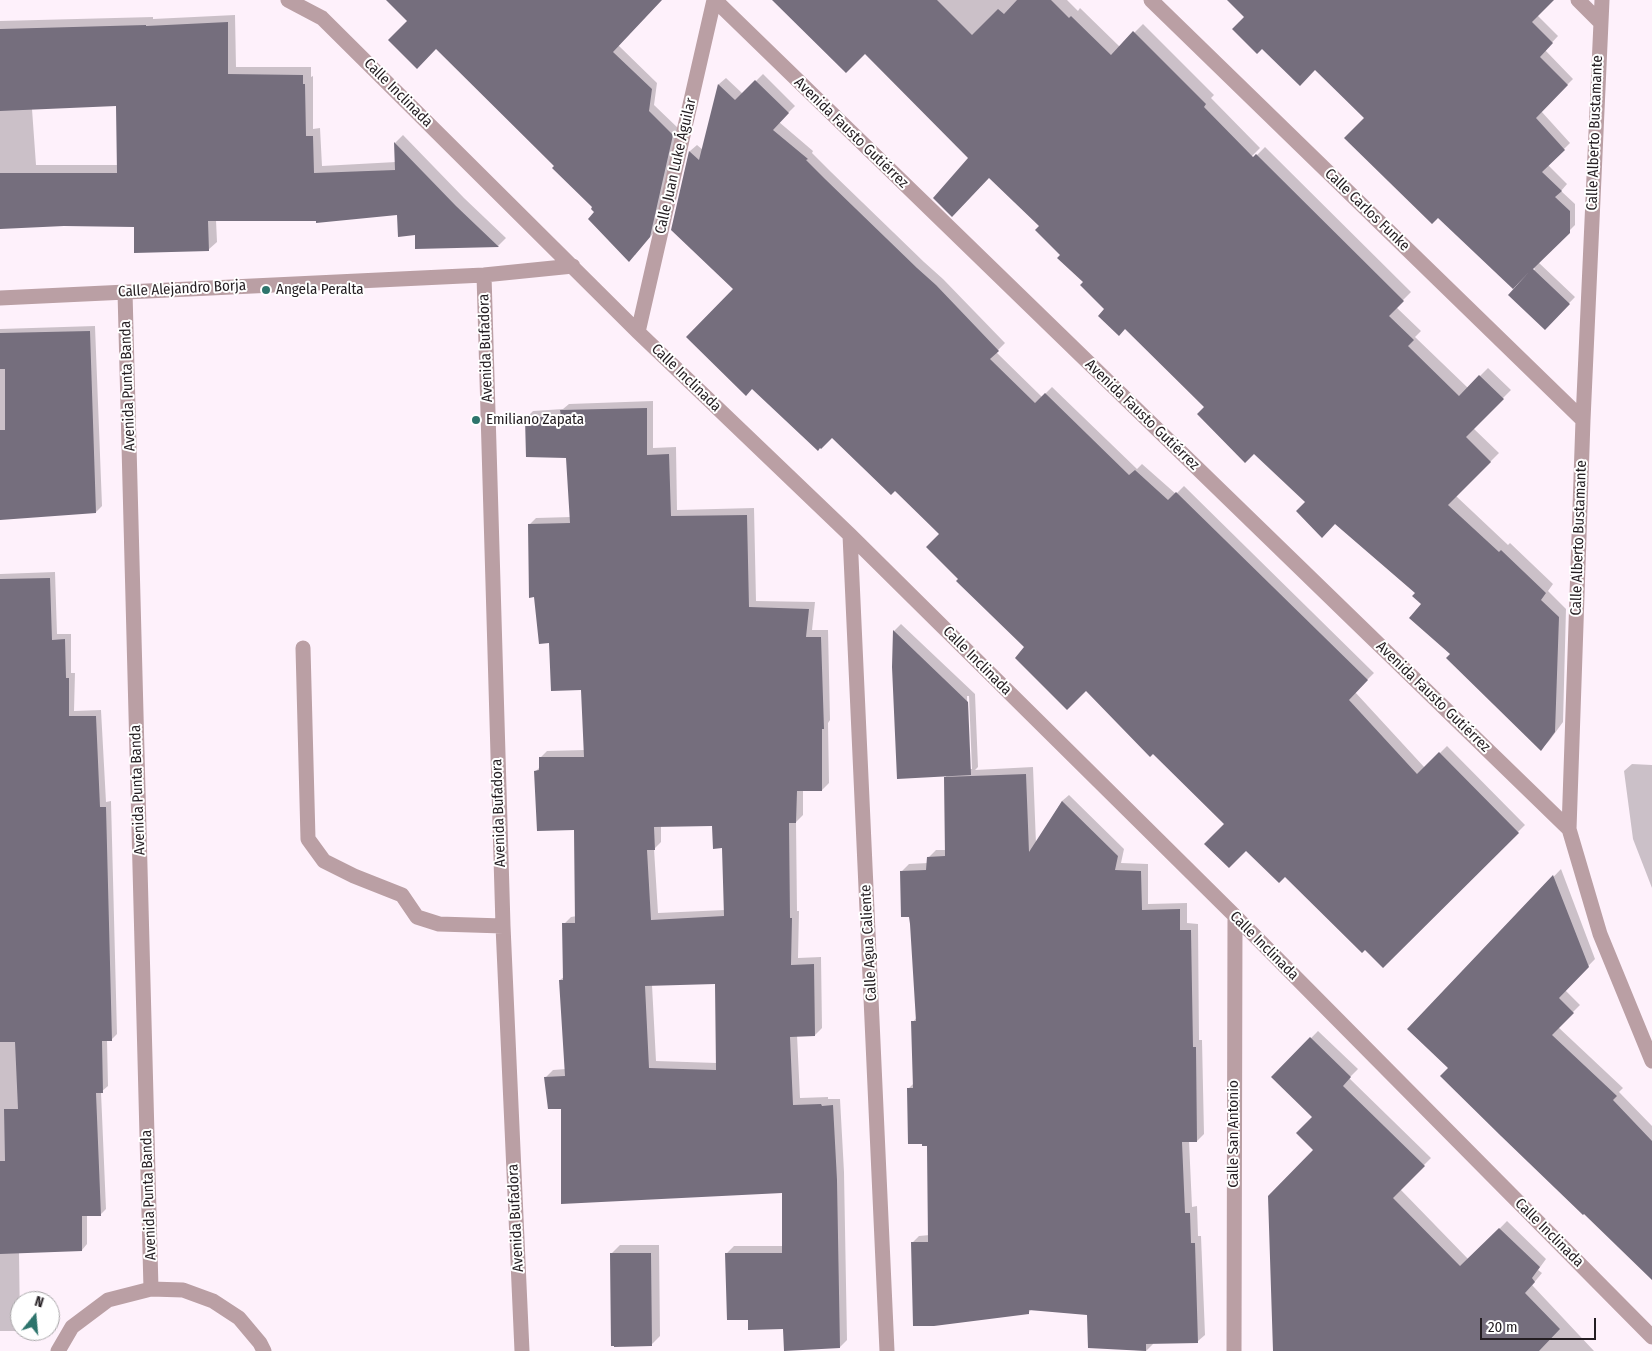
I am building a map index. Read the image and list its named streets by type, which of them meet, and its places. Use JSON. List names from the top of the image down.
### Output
{
  "streets": {
    "street": [
      "Calle Inclinada",
      "Avenida Fausto Gutiérrez",
      "Calle Alberto Bustamante",
      "Calle Juan Luke Águilar",
      "Calle Carlos Funke",
      "Calle Alejandro Borja",
      "Avenida Bufadora",
      "Avenida Punta Banda",
      "Calle Agua Caliente",
      "Calle San Antonio"
    ]
  },
  "crossings": [
    ["Calle Inclinada", "Calle Juan Luke Águilar"],
    ["Calle Inclinada", "Calle Alejandro Borja"],
    ["Calle Inclinada", "Calle Agua Caliente"],
    ["Calle Inclinada", "Calle San Antonio"],
    ["Avenida Fausto Gutiérrez", "Calle Alberto Bustamante"],
    ["Avenida Fausto Gutiérrez", "Calle Juan Luke Águilar"],
    ["Calle Alberto Bustamante", "Calle Carlos Funke"],
    ["Calle Alejandro Borja", "Avenida Bufadora"],
    ["Calle Alejandro Borja", "Avenida Punta Banda"]
  ],
  "places": ["Angela Peralta", "Emiliano Zapata"],
  "scale_bar": "20 m",
  "north": "top"
}
